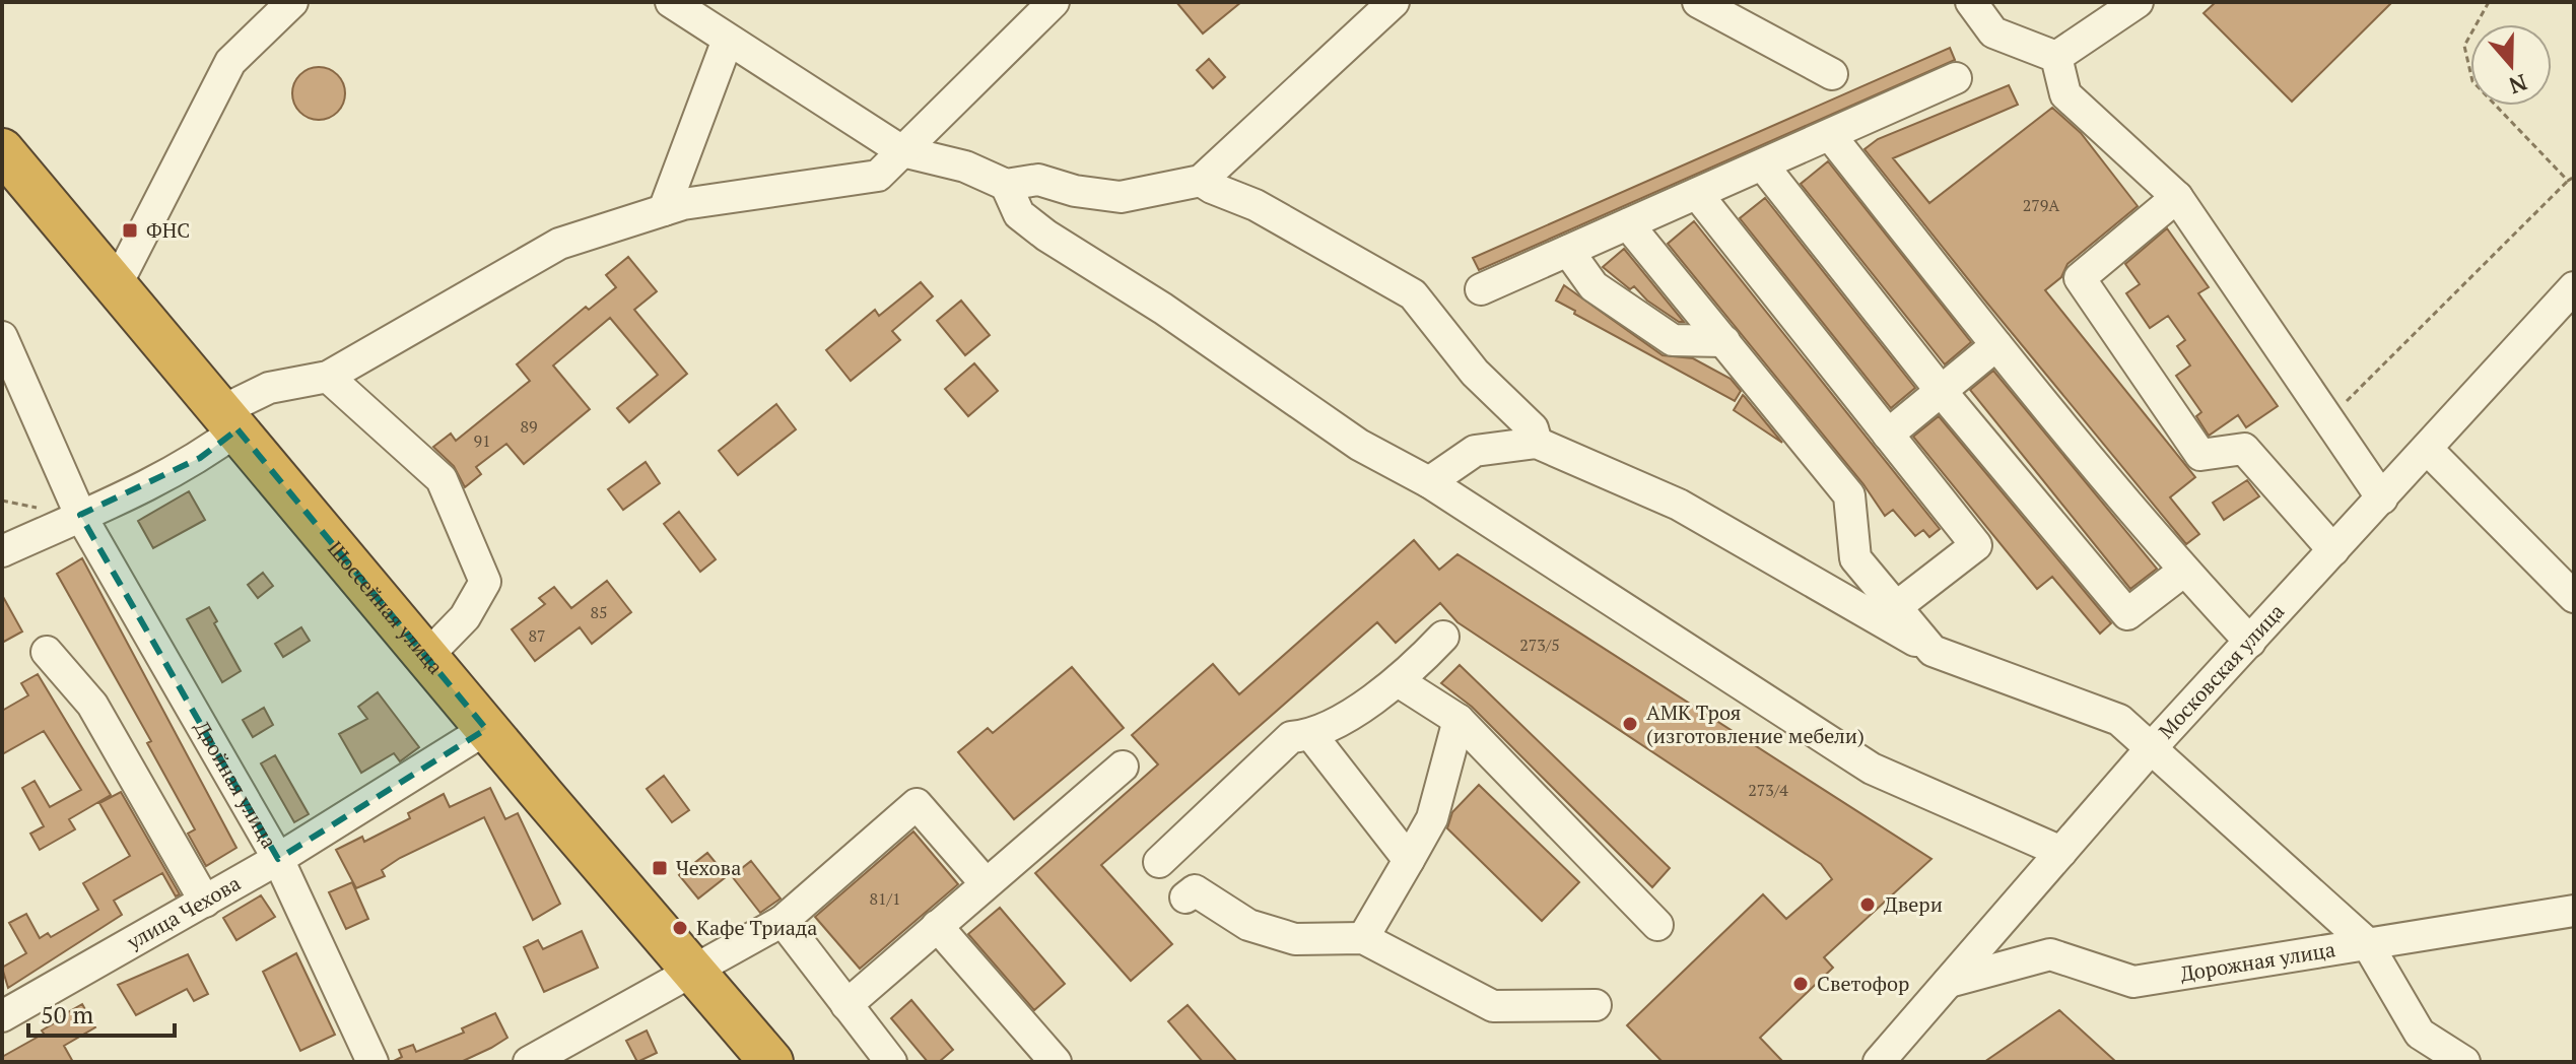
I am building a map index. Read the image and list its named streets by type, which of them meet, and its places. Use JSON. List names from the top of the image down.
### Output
{
  "streets": {
    "highway": ["Шоссейная улица"],
    "street": [
      "Московская улица",
      "Двойная улица",
      "улица Чехова",
      "Дорожная улица"
    ]
  },
  "crossings": [
    ["Шоссейная улица", "улица Чехова"],
    ["Московская улица", "Дорожная улица"],
    ["Двойная улица", "улица Чехова"]
  ],
  "places": {
    "transit": ["ФНС", "Чехова"],
    "other": [
      "АМК Троя (изготовление мебели)",
      "Двери",
      "Кафе Триада",
      "Светофор"
    ]
  },
  "house_numbers": [
    "279А",
    "89",
    "91",
    "85",
    "87",
    "273/5",
    "273/4",
    "81/1"
  ],
  "scale_bar": "50 m",
  "north": "bottom"
}
